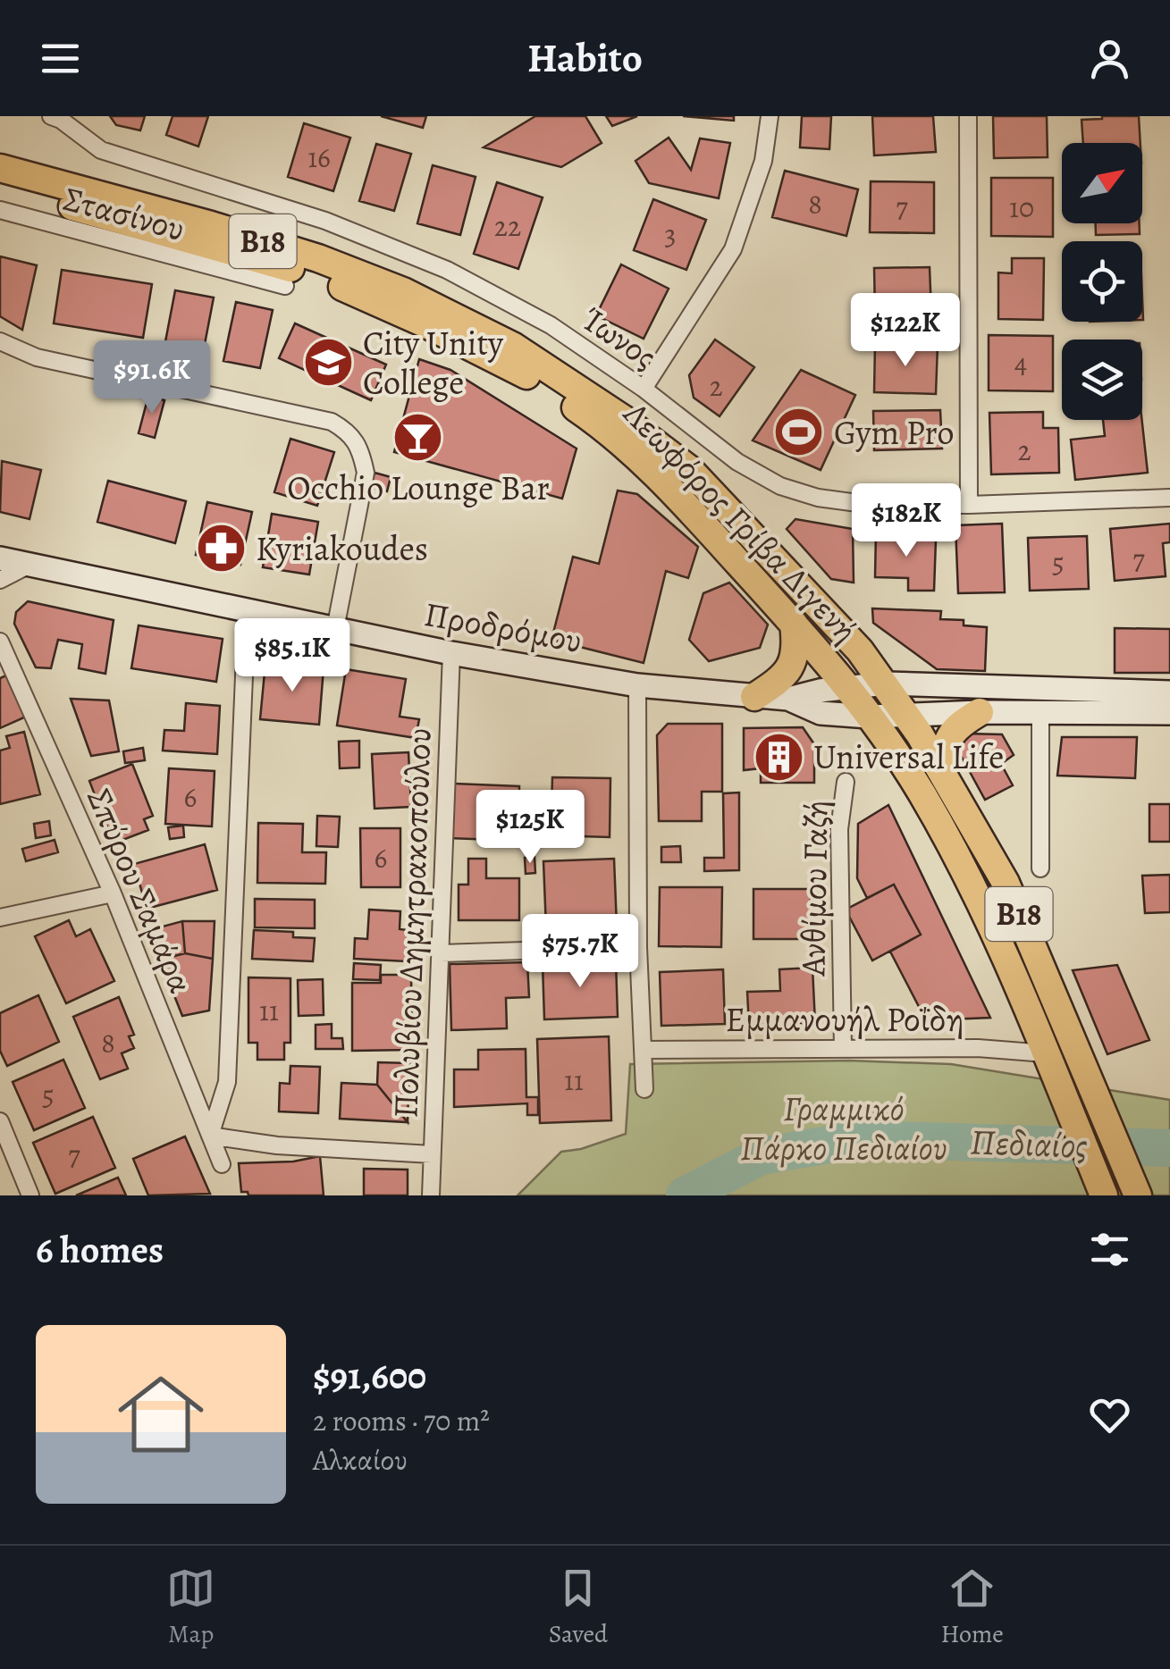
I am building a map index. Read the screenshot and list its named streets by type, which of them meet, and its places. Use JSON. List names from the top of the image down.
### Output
{
  "streets": {
    "main road": ["B18", "Λεωφόρος Γρίβα Διγενή", "Προδρόμου"],
    "street": [
      "Στασίνου",
      "Ίωνος",
      "Ανθίμου Γαζή",
      "Σπύρου Σαμάρα",
      "Πολυβίου Δημητρακοπούλου",
      "Εμμανουήλ Ροΐδη"
    ]
  },
  "crossings": [
    ["Λεωφόρος Γρίβα Διγενή", "Προδρόμου"],
    ["Λεωφόρος Γρίβα Διγενή", "Εμμανουήλ Ροΐδη"],
    ["Προδρόμου", "Πολυβίου Δημητρακοπούλου"],
    ["Ανθίμου Γαζή", "Εμμανουήλ Ροΐδη"]
  ],
  "water": ["Πεδιαίος"],
  "parks": ["Γραμμικό Πάρκο Πεδιαίου"],
  "places": {
    "school or university": ["City Unity College"],
    "sports": ["Gym Pro"],
    "bar": ["Occhio Lounge Bar"],
    "pharmacy": ["Kyriakoudes"],
    "building": ["Universal Life"]
  },
  "house_numbers": [
    "16",
    "8",
    "7",
    "10",
    "22",
    "3",
    "4",
    "2",
    "2",
    "7",
    "5",
    "6",
    "6",
    "11",
    "8",
    "11",
    "5",
    "7"
  ],
  "north": "top right",
  "page": {
    "header": "Habito",
    "price": [
      "$122K",
      "$91.6K",
      "$182K",
      "$85.1K",
      "$125K",
      "$75.7K"
    ],
    "heading": "6 homes",
    "list": [
      {
        "name": "$91,600",
        "note": "2 rooms · 70 m² · Αλκαίου"
      }
    ],
    "tabs": ["Map", "Saved", "Home"]
  }
}
